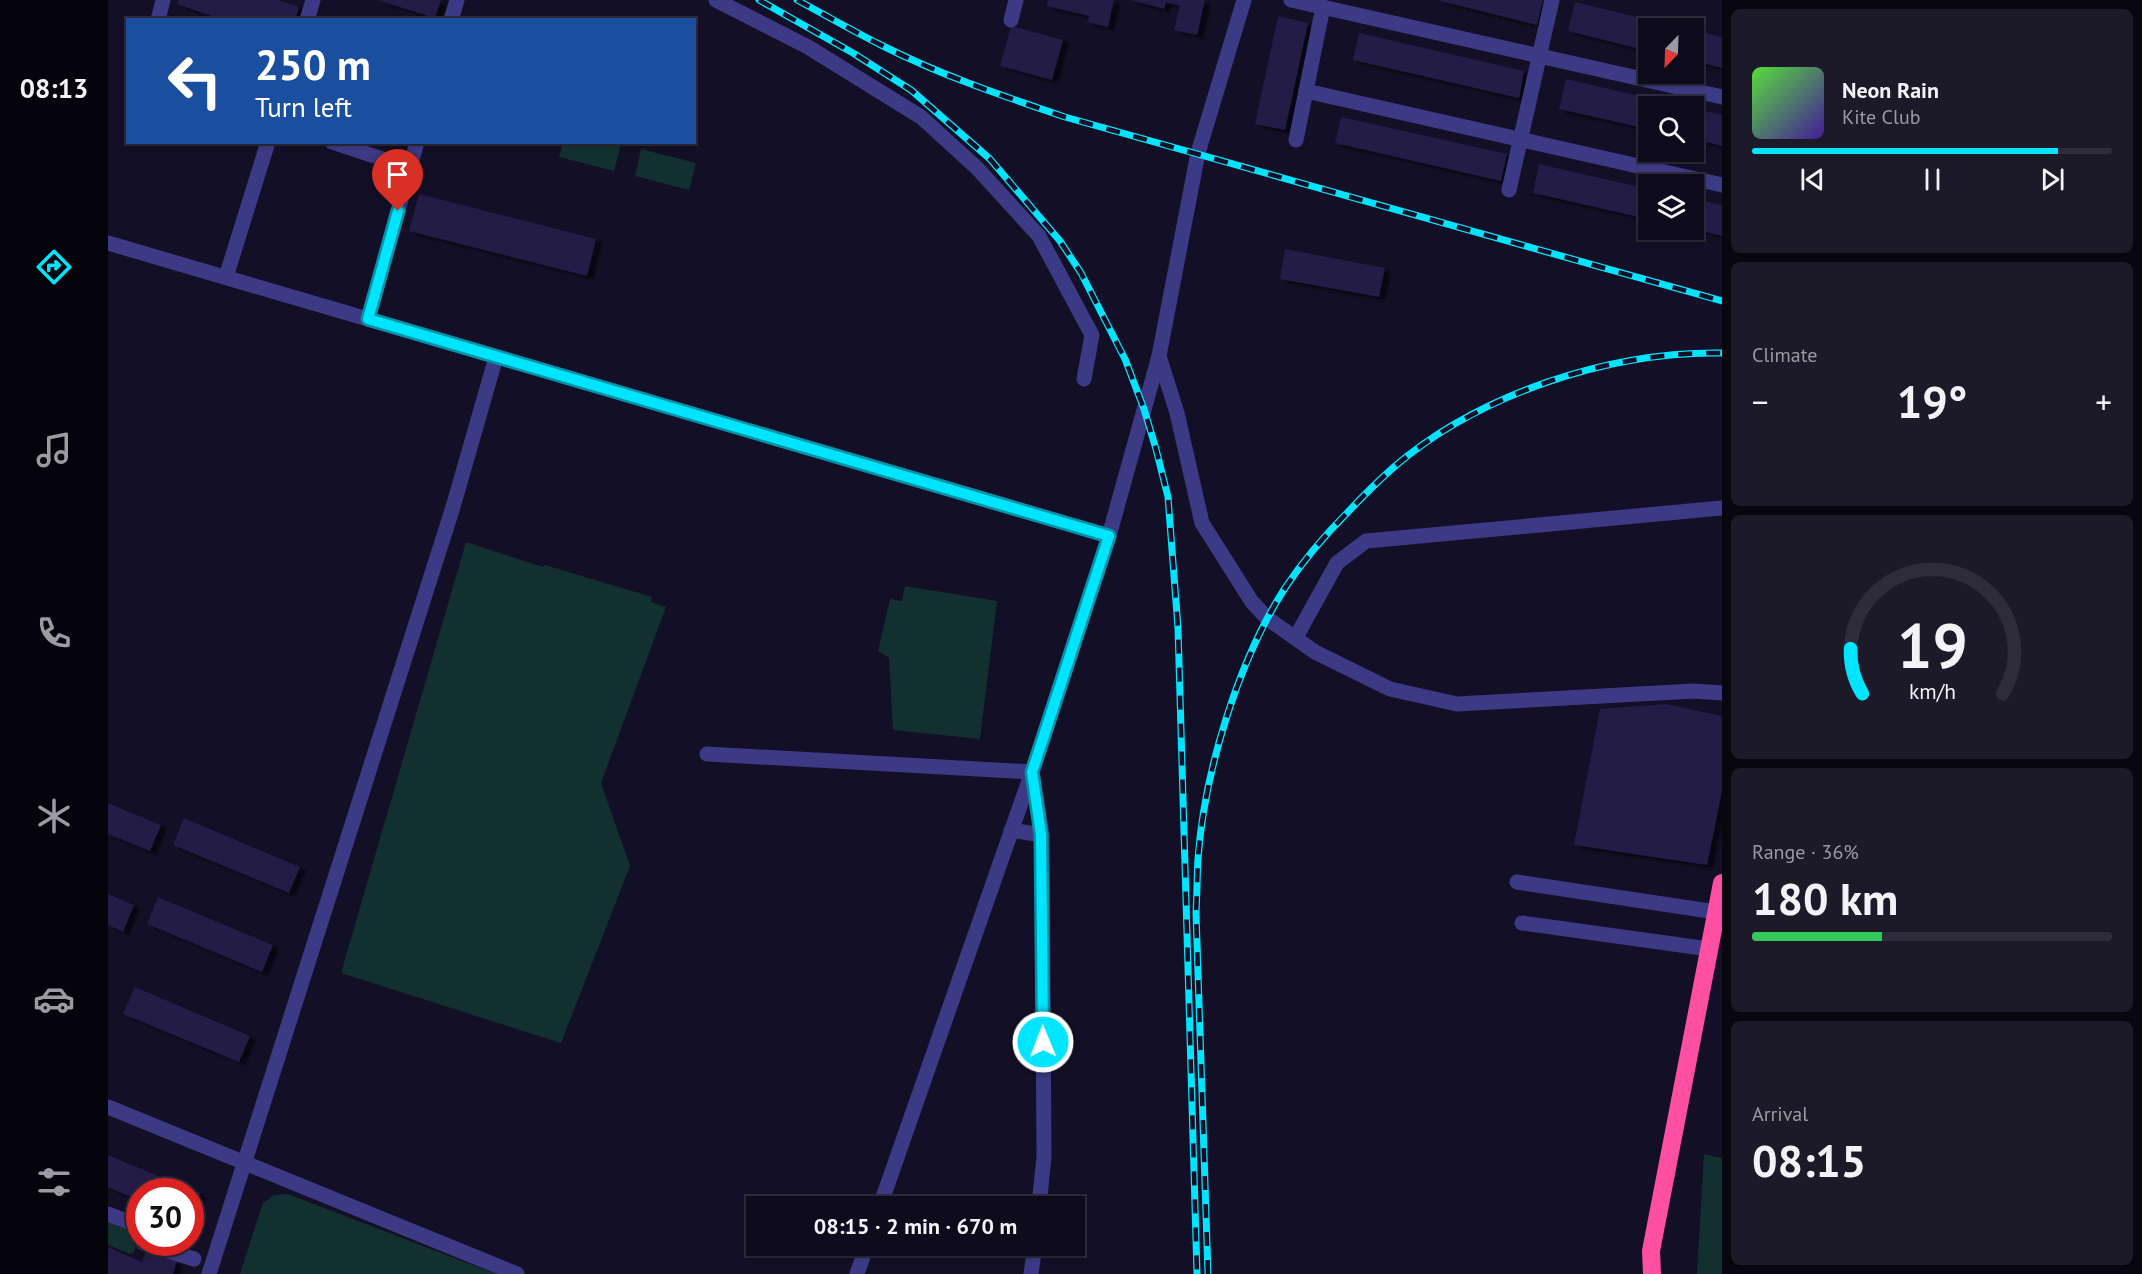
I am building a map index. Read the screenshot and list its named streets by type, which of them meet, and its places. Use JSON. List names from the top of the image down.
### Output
{
  "north": "bottom left",
  "page": {
    "tabs": "08:13",
    "turn": ["250 m", "Turn left"],
    "song": ["Neon Rain", "Kite Club"],
    "tile": [
      "Climate",
      ["Range · 36%", "180 km"],
      ["Arrival", "08:15"]
    ],
    "heat": ["−", "19°", "+"],
    "limit": "30",
    "trip": "08:15 · 2 min · 670 m",
    "gauge": ["19", "km/h"]
  }
}
